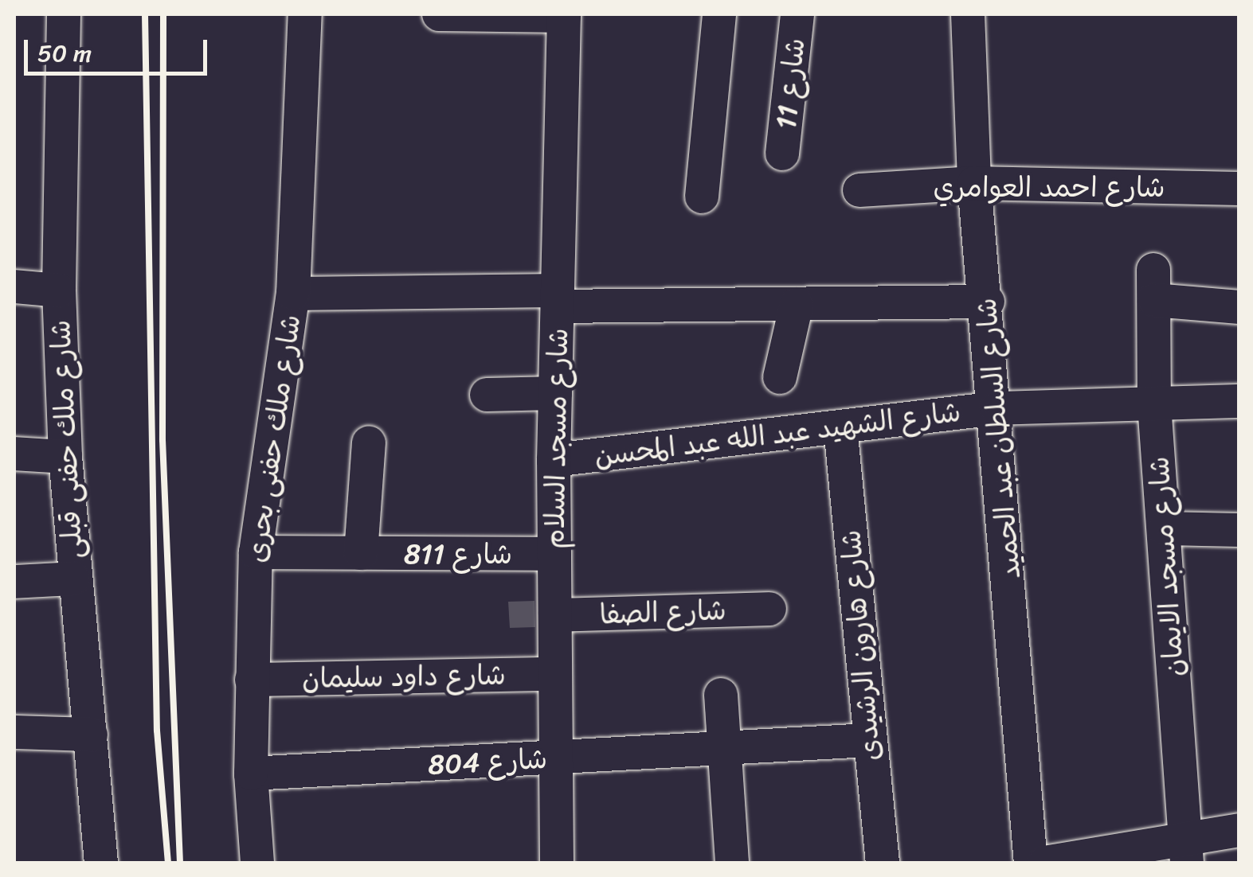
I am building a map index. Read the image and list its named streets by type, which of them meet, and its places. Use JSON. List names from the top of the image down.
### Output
{
  "streets": {
    "street": [
      "شارع 11",
      "شارع احمد العوامري",
      "شارع الشهيد عبد الله عبد المحسن",
      "شارع ملك حفنى بحرى",
      "شارع مسجد السلام",
      "شارع السلطان عبد الحميد",
      "شارع ملك حفنى قبلى",
      "شارع 811",
      "شارع مسجد الايمان",
      "شارع الصفا",
      "شارع هارون الرشيدى",
      "شارع داود سليمان",
      "شارع 804"
    ]
  },
  "crossings": [
    ["شارع احمد العوامري", "شارع السلطان عبد الحميد"],
    ["شارع الشهيد عبد الله عبد المحسن", "شارع مسجد السلام"],
    ["شارع الشهيد عبد الله عبد المحسن", "شارع السلطان عبد الحميد"],
    ["شارع الشهيد عبد الله عبد المحسن", "شارع مسجد الايمان"],
    ["شارع الشهيد عبد الله عبد المحسن", "شارع هارون الرشيدى"],
    ["شارع ملك حفنى بحرى", "شارع 811"],
    ["شارع ملك حفنى بحرى", "شارع داود سليمان"],
    ["شارع ملك حفنى بحرى", "شارع 804"],
    ["شارع مسجد السلام", "شارع 811"],
    ["شارع مسجد السلام", "شارع الصفا"],
    ["شارع مسجد السلام", "شارع داود سليمان"],
    ["شارع مسجد السلام", "شارع 804"],
    ["شارع هارون الرشيدى", "شارع 804"]
  ],
  "scale_bar": "50 m"
}
